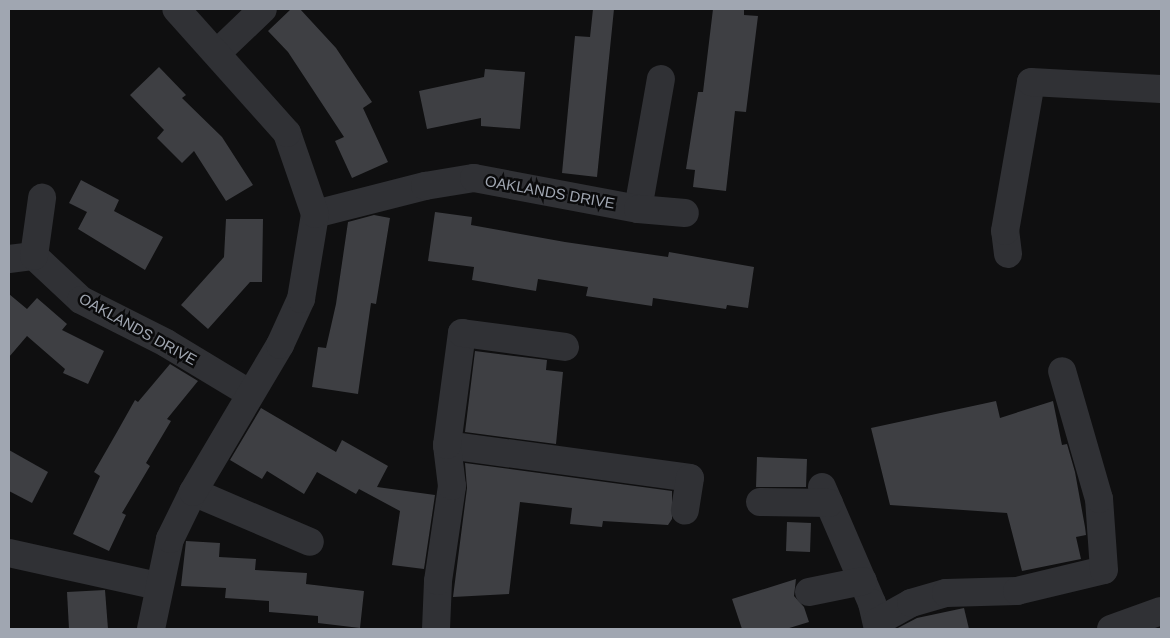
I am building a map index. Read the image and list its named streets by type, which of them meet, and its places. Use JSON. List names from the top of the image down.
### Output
{
  "streets": {
    "street": ["OAKLANDS DRIVE"]
  }
}
